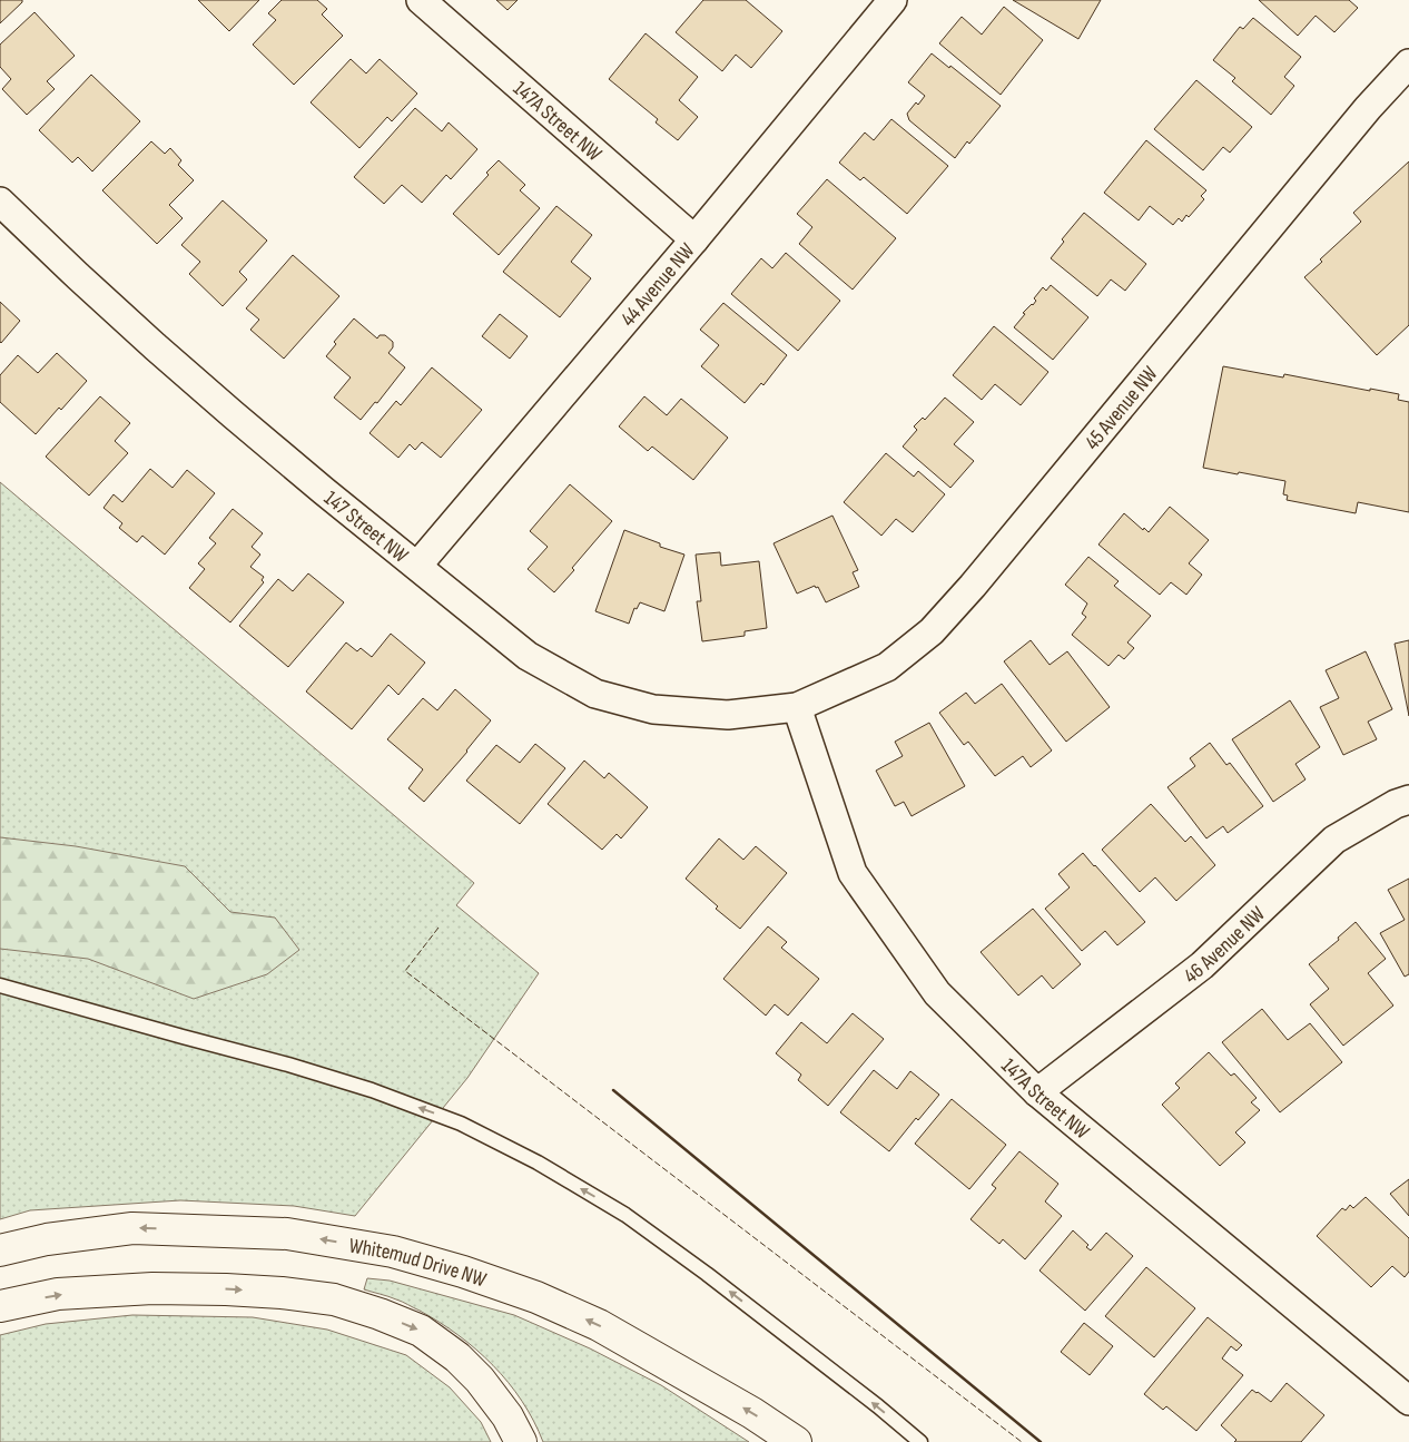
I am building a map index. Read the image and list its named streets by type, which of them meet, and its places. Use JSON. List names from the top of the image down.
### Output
{
  "streets": {
    "highway": ["Whitemud Drive NW"],
    "street": [
      "147A Street NW",
      "44 Avenue NW",
      "45 Avenue NW",
      "147 Street NW",
      "46 Avenue NW"
    ]
  },
  "crossings": [
    ["147A Street NW", "44 Avenue NW"],
    ["147A Street NW", "45 Avenue NW"],
    ["147A Street NW", "147 Street NW"],
    ["147A Street NW", "46 Avenue NW"],
    ["44 Avenue NW", "147 Street NW"],
    ["45 Avenue NW", "147 Street NW"]
  ]
}
